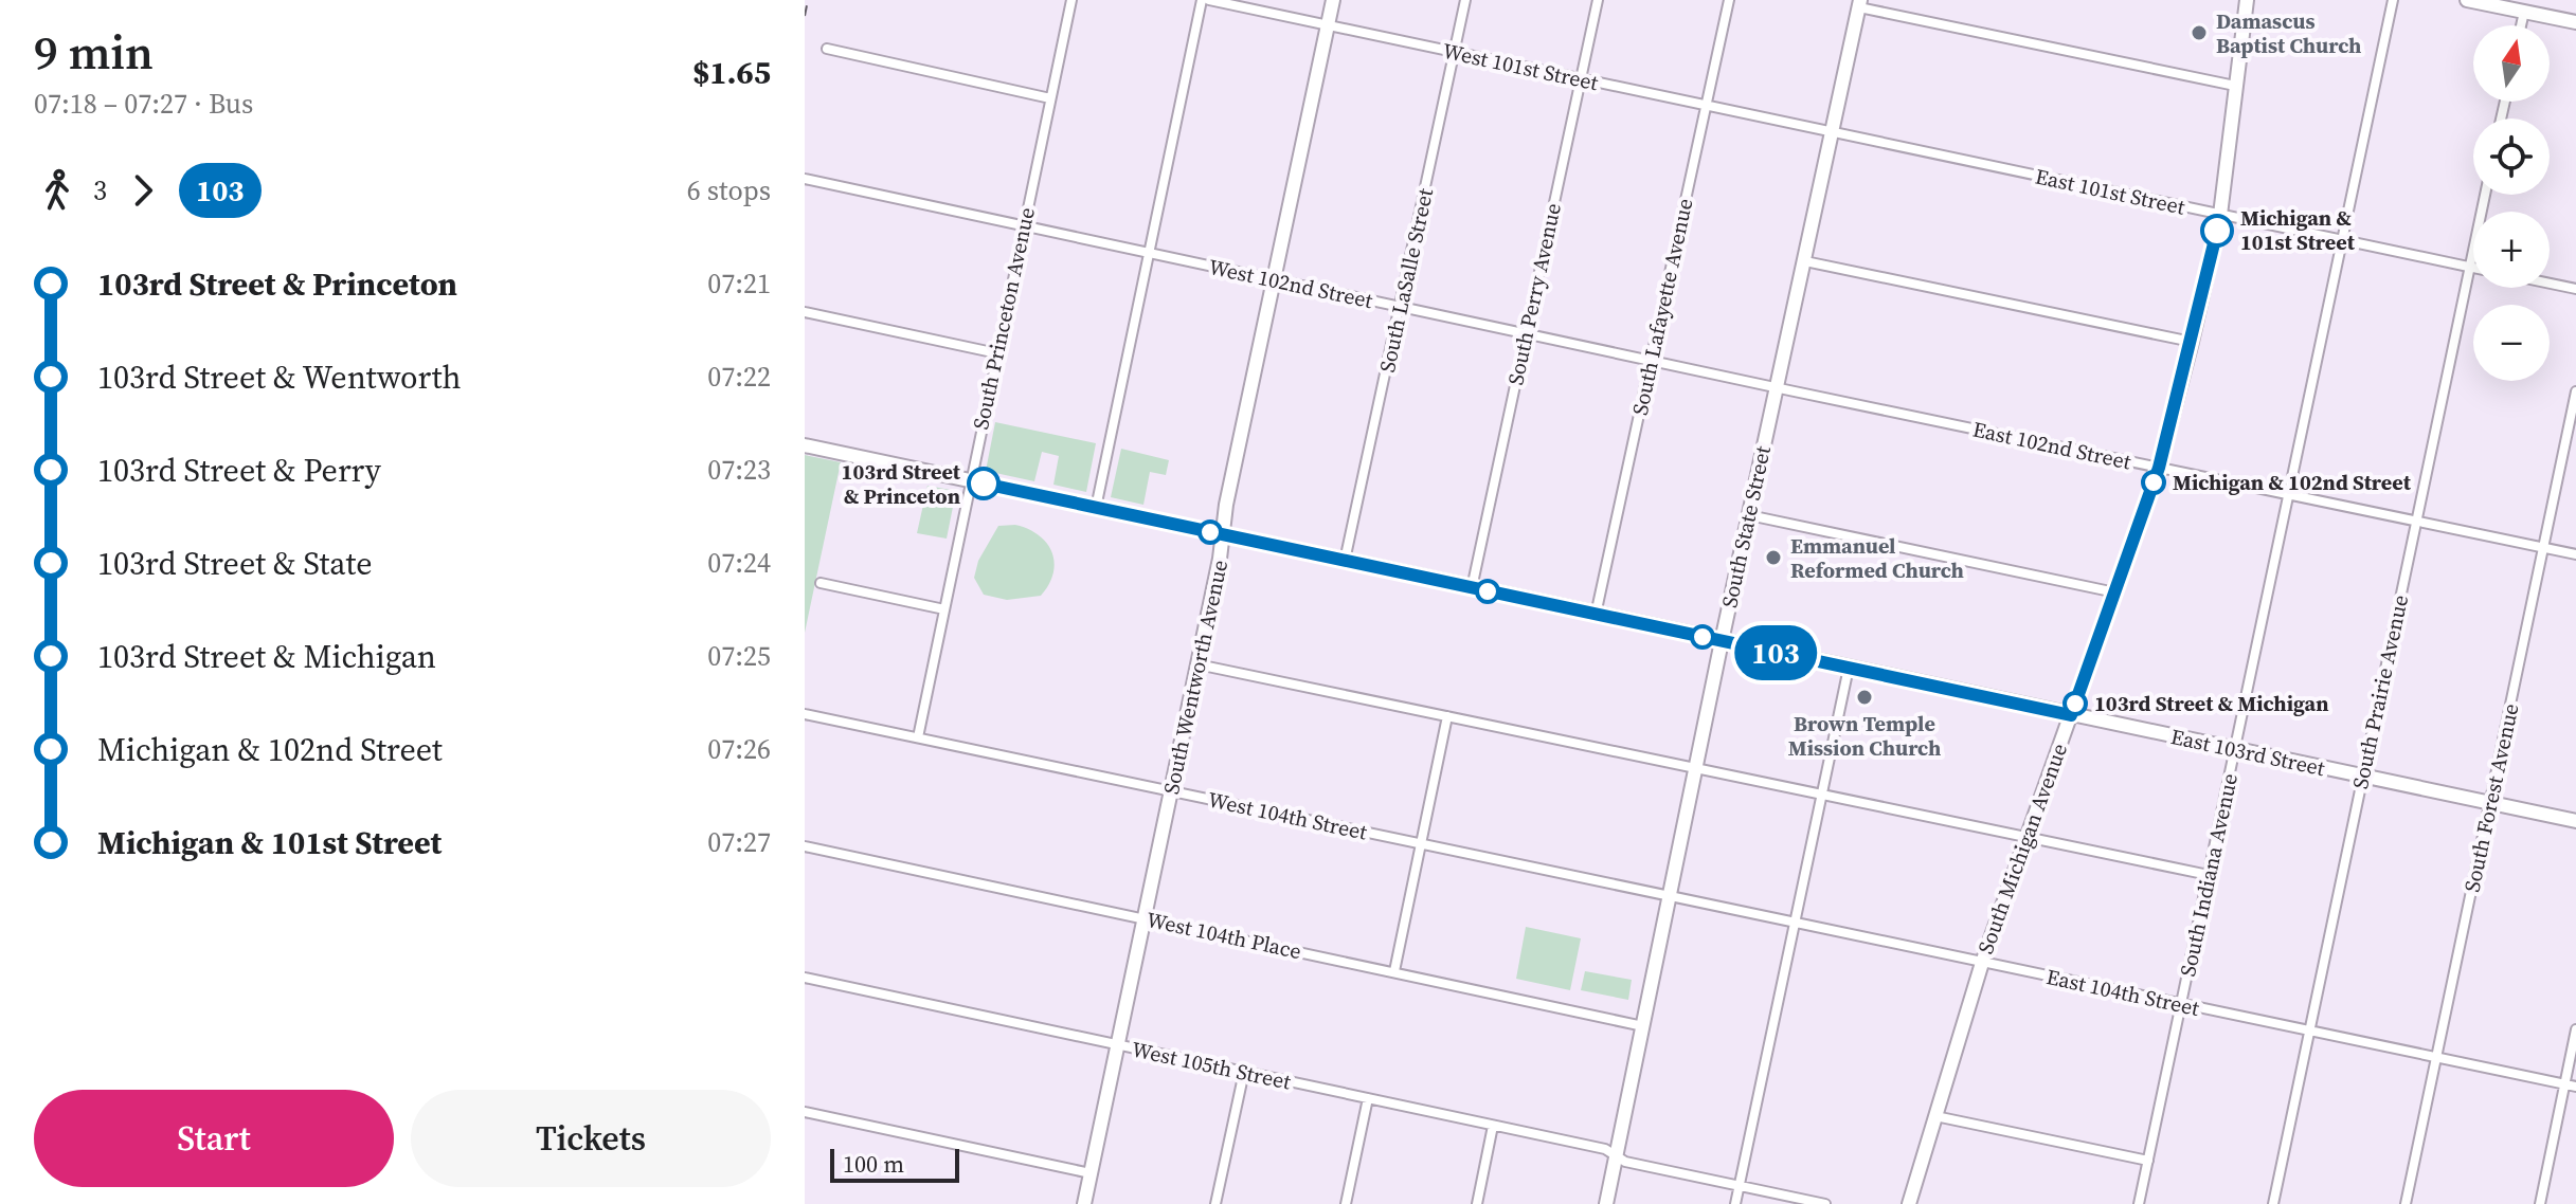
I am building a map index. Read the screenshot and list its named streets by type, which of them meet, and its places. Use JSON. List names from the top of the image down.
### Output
{
  "streets": {
    "main road": [
      "South State Street",
      "South Wentworth Avenue",
      "East 103rd Street",
      "South Michigan Avenue"
    ],
    "street": [
      "West 101st Street",
      "East 101st Street",
      "South LaSalle Street",
      "West 102nd Street",
      "South Perry Avenue",
      "South Lafayette Avenue",
      "South Princeton Avenue",
      "East 102nd Street",
      "South Prairie Avenue",
      "South Forest Avenue",
      "West 104th Street",
      "South Indiana Avenue",
      "West 104th Place",
      "East 104th Street",
      "West 105th Street"
    ]
  },
  "crossings": [
    ["West 101st Street", "East 101st Street"],
    ["West 101st Street", "South LaSalle Street"],
    ["West 101st Street", "South Perry Avenue"],
    ["West 101st Street", "South Lafayette Avenue"],
    ["West 101st Street", "South State Street"],
    ["West 101st Street", "South Wentworth Avenue"],
    ["East 101st Street", "South State Street"],
    ["East 101st Street", "South Prairie Avenue"],
    ["East 101st Street", "South Michigan Avenue"],
    ["East 101st Street", "South Indiana Avenue"],
    ["South LaSalle Street", "West 102nd Street"],
    ["South LaSalle Street", "East 103rd Street"],
    ["West 102nd Street", "South Perry Avenue"],
    ["West 102nd Street", "South Lafayette Avenue"],
    ["West 102nd Street", "South Princeton Avenue"],
    ["West 102nd Street", "East 102nd Street"],
    ["West 102nd Street", "South State Street"],
    ["West 102nd Street", "South Wentworth Avenue"],
    ["South Perry Avenue", "East 103rd Street"],
    ["South Lafayette Avenue", "East 103rd Street"],
    ["South Princeton Avenue", "East 103rd Street"],
    ["South Princeton Avenue", "West 104th Street"],
    ["East 102nd Street", "South State Street"],
    ["East 102nd Street", "South Prairie Avenue"],
    ["East 102nd Street", "South Forest Avenue"],
    ["East 102nd Street", "South Michigan Avenue"],
    ["East 102nd Street", "South Indiana Avenue"],
    ["South State Street", "East 103rd Street"],
    ["South State Street", "West 104th Street"],
    ["South State Street", "West 104th Place"],
    ["South State Street", "East 104th Street"],
    ["South State Street", "West 105th Street"],
    ["South Wentworth Avenue", "East 103rd Street"],
    ["South Wentworth Avenue", "West 104th Street"],
    ["South Wentworth Avenue", "West 104th Place"],
    ["South Wentworth Avenue", "West 105th Street"],
    ["South Prairie Avenue", "East 103rd Street"],
    ["South Prairie Avenue", "East 104th Street"],
    ["East 103rd Street", "South Forest Avenue"],
    ["East 103rd Street", "South Michigan Avenue"],
    ["East 103rd Street", "South Indiana Avenue"],
    ["South Forest Avenue", "East 104th Street"],
    ["West 104th Street", "East 104th Street"],
    ["South Michigan Avenue", "East 104th Street"],
    ["South Indiana Avenue", "East 104th Street"]
  ],
  "places": [
    "Damascus Baptist Church",
    "Michigan & 101st Street",
    "Michigan & 102nd Street",
    "103rd Street & Princeton",
    "Emmanuel Reformed Church",
    "Brown Temple Mission Church",
    "103rd Street & Michigan"
  ],
  "lines": ["bus line 103"],
  "scale_bar": "100 m",
  "north": "top",
  "page": {
    "heading": ["9 min", "07:18 – 07:27 · Bus", "$1.65"],
    "on_map": "103",
    "map_buttons": ["+", "−"],
    "legs": ["3", "103", "6 stops"],
    "list": [
      {
        "name": "103rd Street & Princeton",
        "value": "07:21"
      },
      {
        "name": "103rd Street & Wentworth",
        "value": "07:22"
      },
      {
        "name": "103rd Street & Perry",
        "value": "07:23"
      },
      {
        "name": "103rd Street & State",
        "value": "07:24"
      },
      {
        "name": "103rd Street & Michigan",
        "value": "07:25"
      },
      {
        "name": "Michigan & 102nd Street",
        "value": "07:26"
      },
      {
        "name": "Michigan & 101st Street",
        "value": "07:27"
      }
    ],
    "buttons": ["Start", "Tickets"],
    "scale": "100 m"
  }
}
